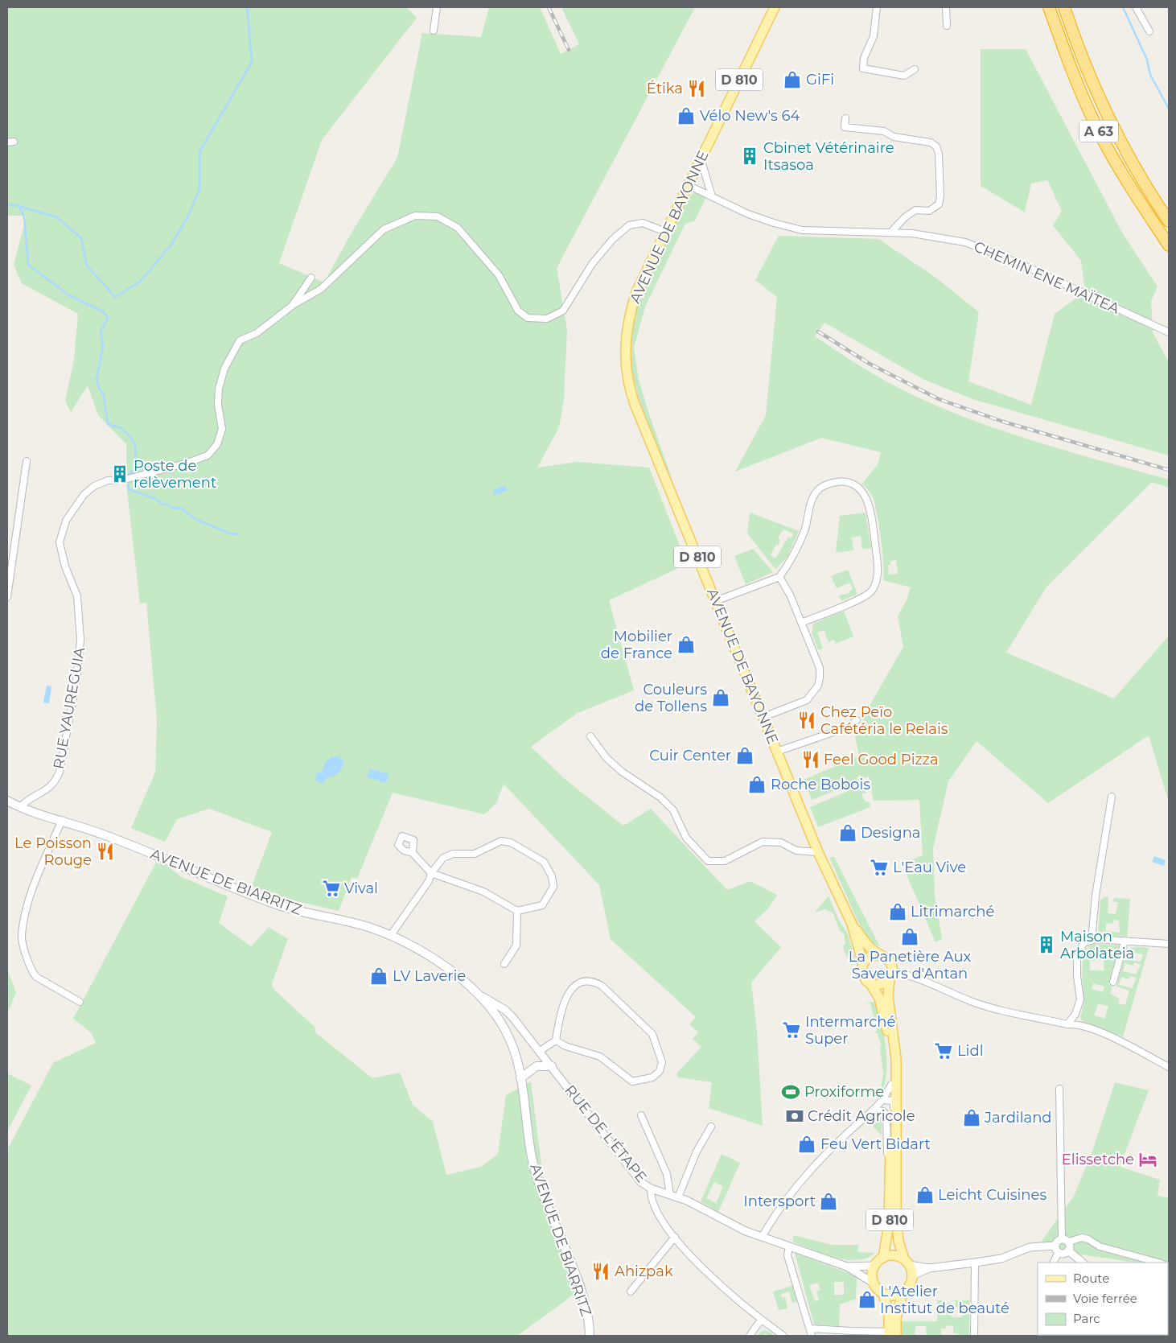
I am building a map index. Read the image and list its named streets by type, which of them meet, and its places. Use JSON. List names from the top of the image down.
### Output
{
  "streets": {
    "highway": ["A 63"],
    "main road": ["D 810", "AVENUE DE BAYONNE", "AVENUE DE BIARRITZ"],
    "street": ["CHEMIN ENE MAÏTEA", "RUE YAUREGUIA", "RUE DE L'ÉTAPE"]
  },
  "crossings": [
    ["D 810", "AVENUE DE BAYONNE"],
    ["AVENUE DE BAYONNE", "CHEMIN ENE MAÏTEA"],
    ["RUE YAUREGUIA", "AVENUE DE BIARRITZ"],
    ["AVENUE DE BIARRITZ", "RUE DE L'ÉTAPE"]
  ],
  "places": {
    "shop": [
      "GiFi",
      "Vélo New's 64",
      "Mobilier de France",
      "Couleurs de Tollens",
      "Cuir Center",
      "Roche Bobois",
      "Designa",
      "Litrimarché",
      "La Panetière Aux Saveurs d'Antan",
      "LV Laverie",
      "Jardiland",
      "Feu Vert Bidart",
      "Leicht Cuisines",
      "Intersport",
      "L'Atelier Institut de beauté"
    ],
    "restaurant": [
      "Étika",
      "Chez Peïo Cafétéria le Relais",
      "Feel Good Pizza",
      "Le Poisson Rouge",
      "Ahizpak"
    ],
    "building": ["Cbinet Vétérinaire Itsasoa", "Poste de relèvement", "Maison Arbolateia"],
    "supermarket": [
      "L'Eau Vive",
      "Vival",
      "Intermarché Super",
      "Lidl"
    ],
    "sports": ["Proxiforme"],
    "bank": ["Crédit Agricole"],
    "hotel": ["Elissetche"]
  },
  "legend": ["Route", "Voie ferrée", "Parc"]
}
